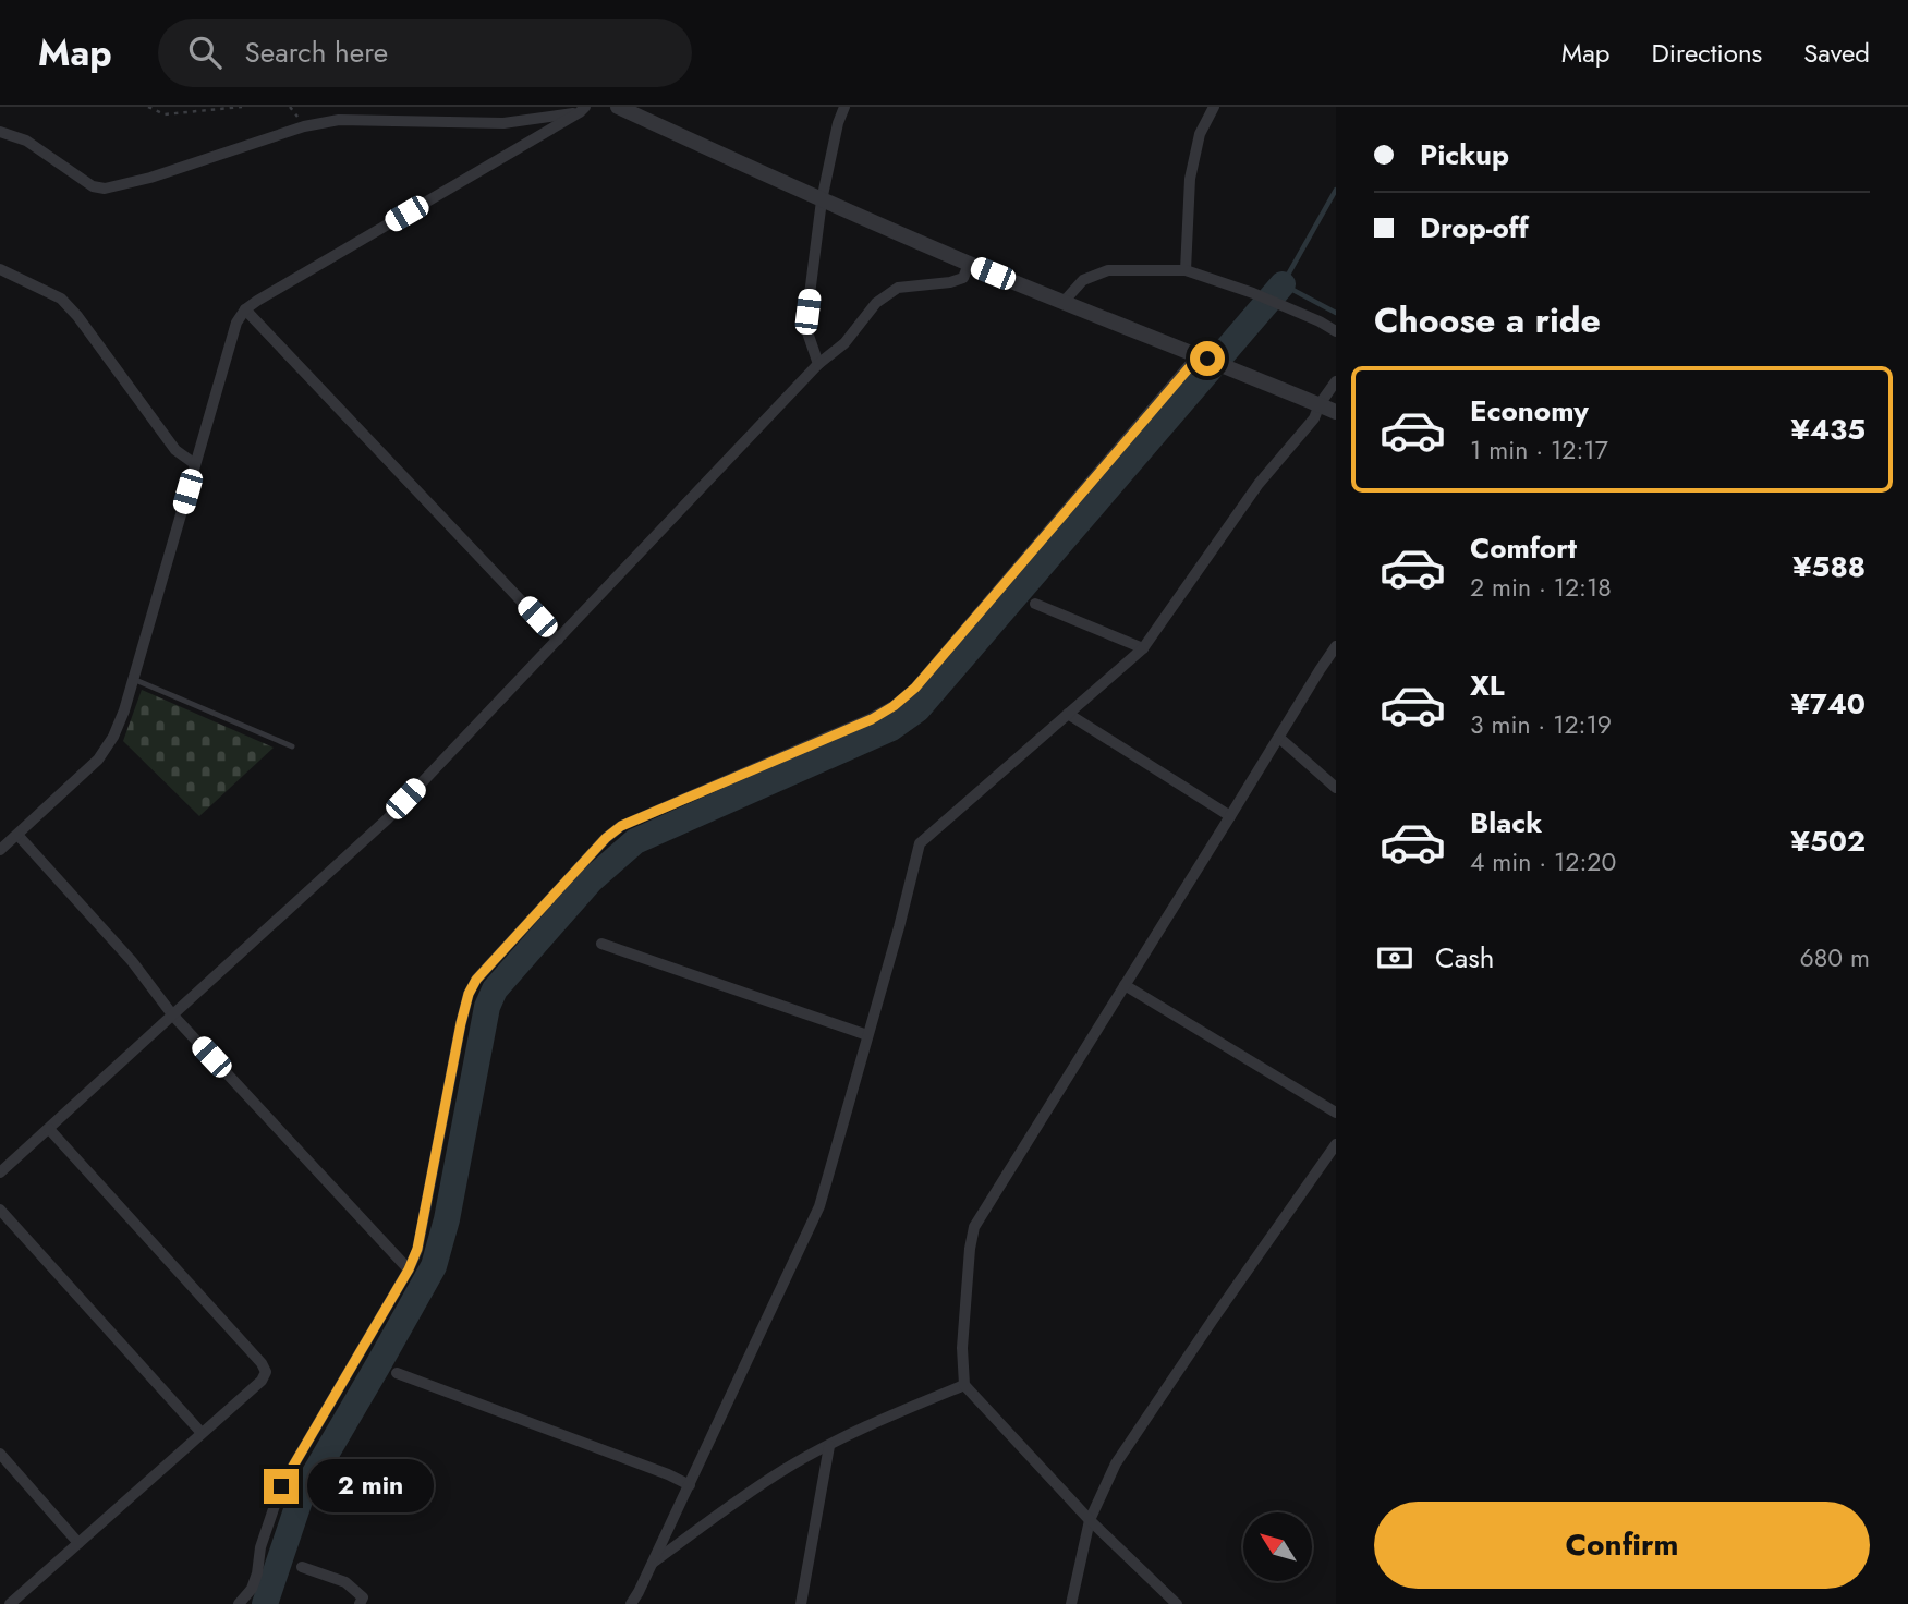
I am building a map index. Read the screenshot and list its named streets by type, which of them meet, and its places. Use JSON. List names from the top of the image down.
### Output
{
  "north": "top left",
  "page": {
    "header": "Map",
    "search": "Search here",
    "nav": ["Map", "Directions", "Saved"],
    "banner": ["Pickup", "Drop-off"],
    "heading": "Choose a ride",
    "list": [
      {
        "name": "Economy",
        "note": "1 min · 12:17",
        "value": "¥435"
      },
      {
        "name": "Comfort",
        "note": "2 min · 12:18",
        "value": "¥588"
      },
      {
        "name": "XL",
        "note": "3 min · 12:19",
        "value": "¥740"
      },
      {
        "name": "Black",
        "note": "4 min · 12:20",
        "value": "¥502"
      }
    ],
    "pay": ["Cash", "680 m"],
    "bubble": "2 min",
    "buttons": "Confirm"
  }
}
